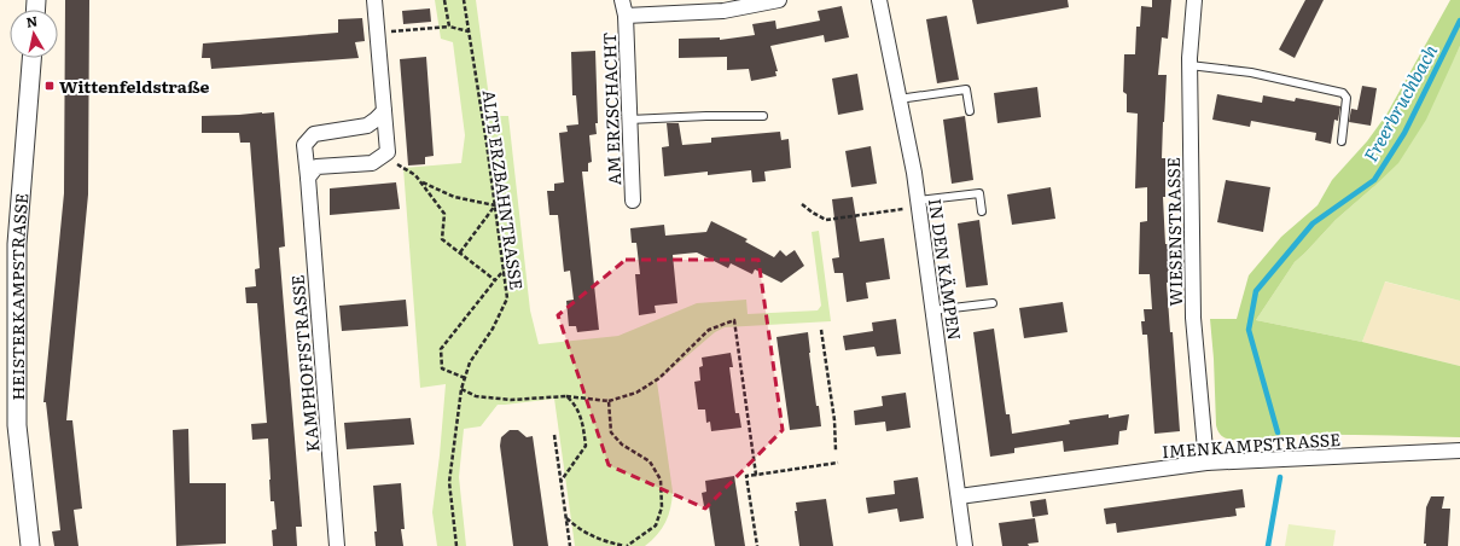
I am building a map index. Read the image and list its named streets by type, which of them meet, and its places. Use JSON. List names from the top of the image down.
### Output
{
  "streets": {
    "street": [
      "AM ERZSCHACHT",
      "WIESENSTRASSE",
      "IN DEN KÄMPEN",
      "HEISTERKAMPSTRASSE",
      "KAMPHOFFSTRASSE",
      "IMENKAMPSTRASSE"
    ],
    "path": ["ALTE ERZBAHNTRASSE"]
  },
  "crossings": [
    ["WIESENSTRASSE", "IMENKAMPSTRASSE"],
    ["IN DEN KÄMPEN", "IMENKAMPSTRASSE"]
  ],
  "water": ["Freerbruchbach"],
  "places": {
    "transit": ["Wittenfeldstraße"]
  },
  "north": "top"
}
